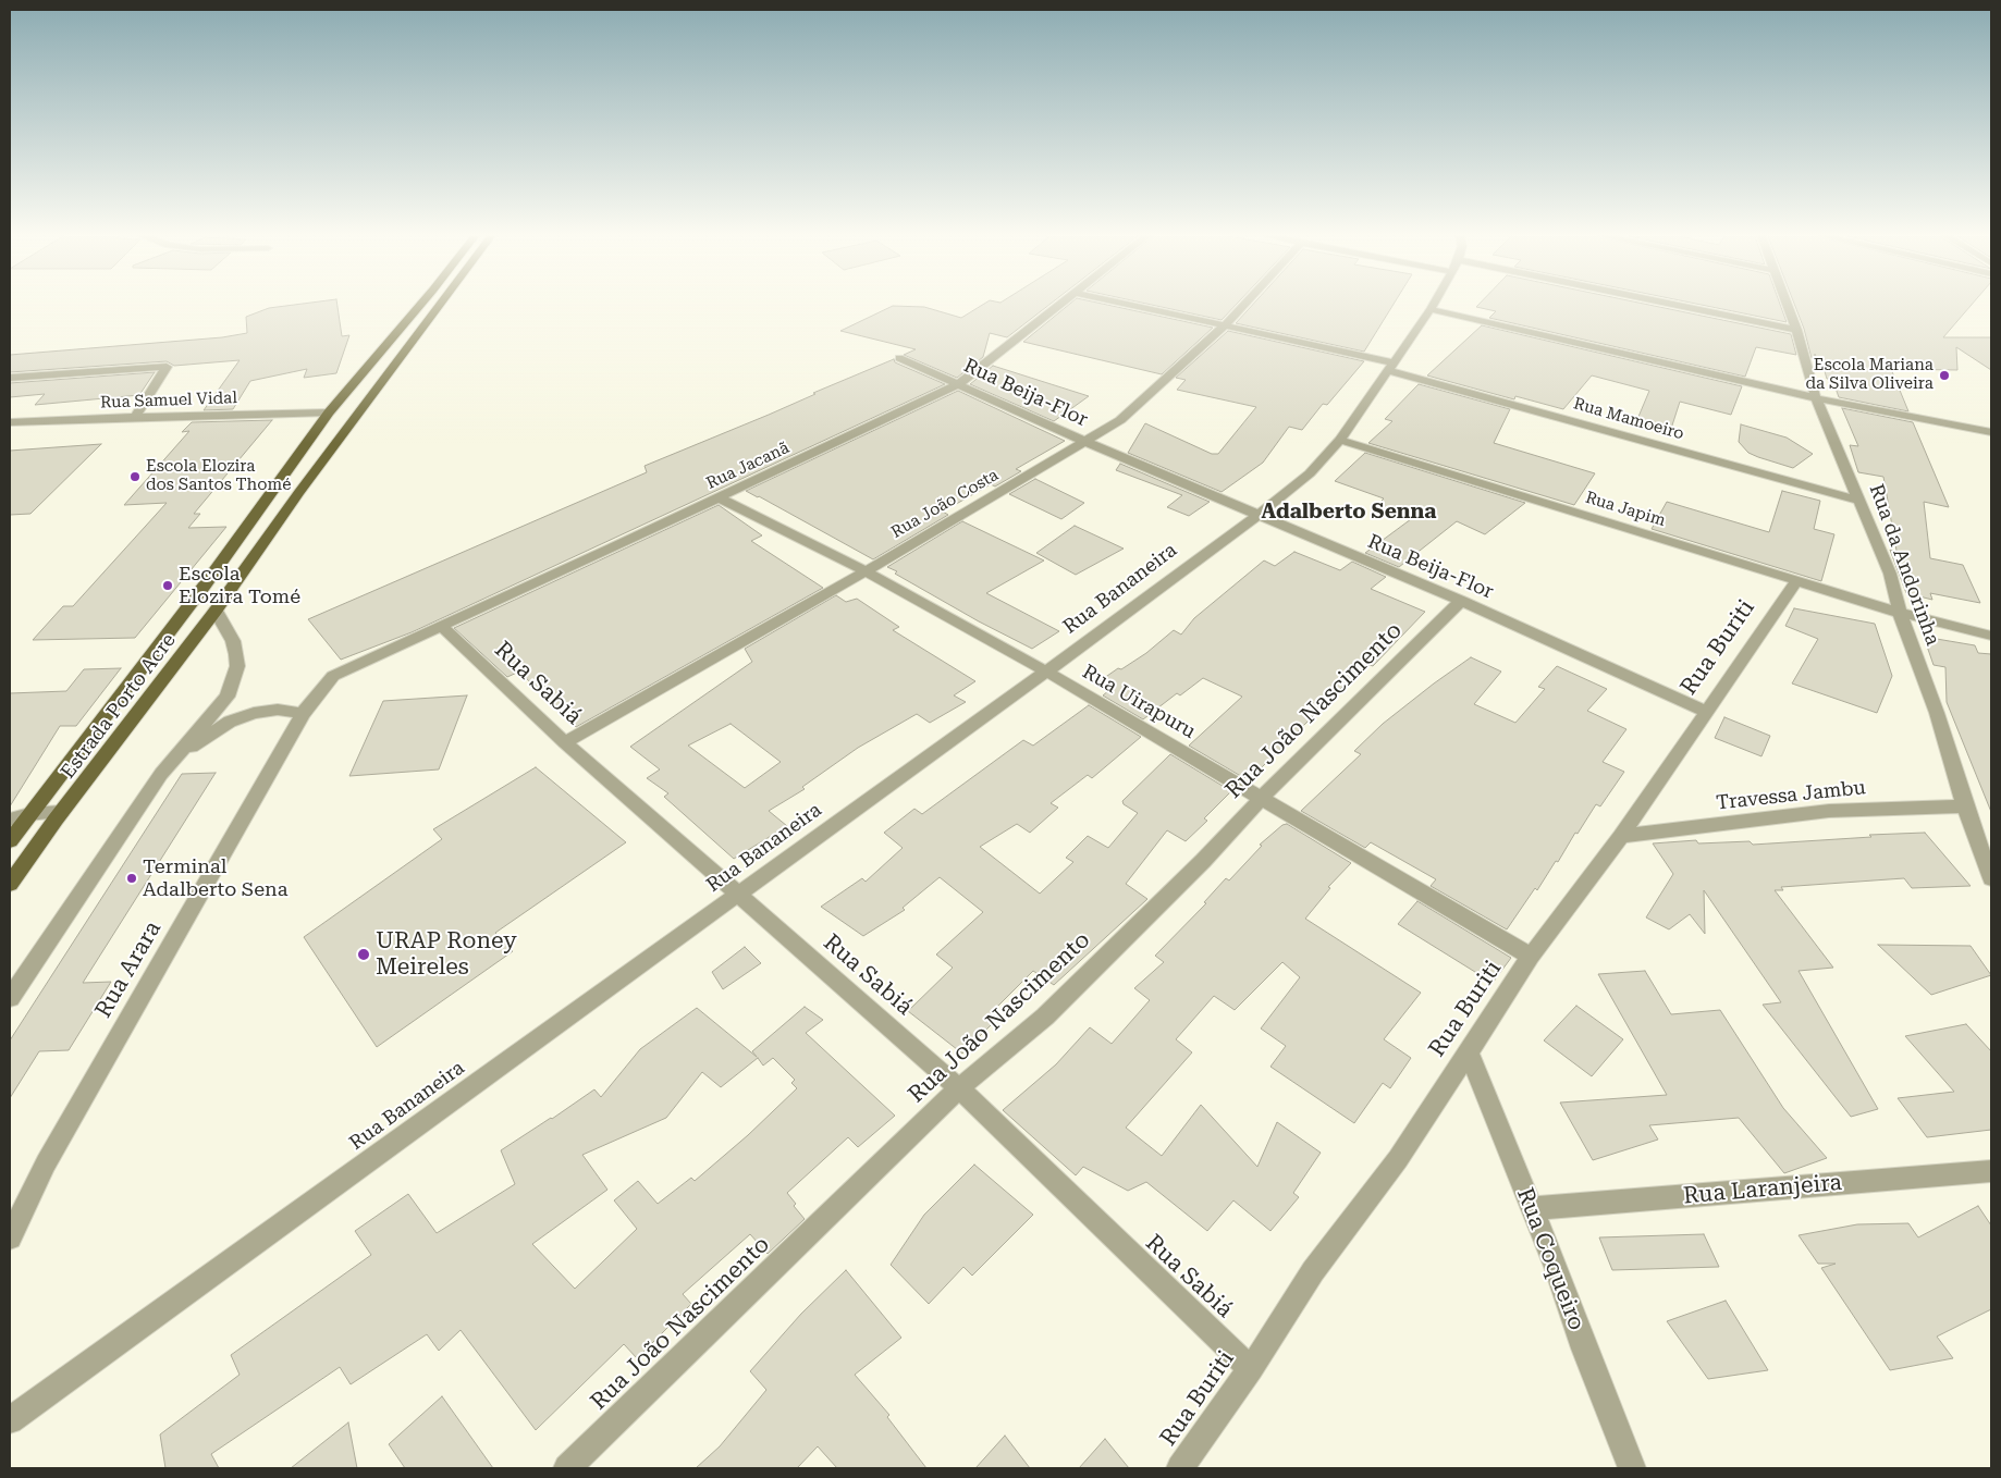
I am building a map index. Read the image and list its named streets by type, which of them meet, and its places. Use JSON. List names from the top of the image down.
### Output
{
  "streets": {
    "main road": ["Estrada Porto Acre"],
    "street": [
      "Rua Beija-Flor",
      "Rua Samuel Vidal",
      "Rua Mamoeiro",
      "Rua Jacanã",
      "Rua João Costa",
      "Rua Japim",
      "Rua da Andorinha",
      "Rua Bananeira",
      "Rua Buriti",
      "Rua Sabiá",
      "Rua Uirapuru",
      "Rua João Nascimento",
      "Travessa Jambu",
      "Rua Arara",
      "Rua Laranjeira",
      "Rua Coqueiro"
    ]
  },
  "crossings": [
    ["Rua Beija-Flor", "Rua Jacanã"],
    ["Rua Beija-Flor", "Rua João Costa"],
    ["Rua Beija-Flor", "Rua Bananeira"],
    ["Rua Beija-Flor", "Rua Buriti"],
    ["Rua Beija-Flor", "Rua João Nascimento"],
    ["Rua Samuel Vidal", "Estrada Porto Acre"],
    ["Rua Mamoeiro", "Rua João Costa"],
    ["Rua Mamoeiro", "Rua da Andorinha"],
    ["Rua Mamoeiro", "Rua Bananeira"],
    ["Rua Jacanã", "Rua Sabiá"],
    ["Rua Jacanã", "Rua Uirapuru"],
    ["Rua Jacanã", "Rua Arara"],
    ["Rua João Costa", "Rua Sabiá"],
    ["Rua João Costa", "Rua Uirapuru"],
    ["Rua Japim", "Rua da Andorinha"],
    ["Rua Japim", "Rua Bananeira"],
    ["Rua Japim", "Rua Buriti"],
    ["Rua da Andorinha", "Travessa Jambu"],
    ["Rua Bananeira", "Rua Sabiá"],
    ["Rua Bananeira", "Rua Uirapuru"],
    ["Rua Buriti", "Rua Sabiá"],
    ["Rua Buriti", "Rua Uirapuru"],
    ["Rua Buriti", "Travessa Jambu"],
    ["Rua Buriti", "Rua Coqueiro"],
    ["Rua Sabiá", "Rua João Nascimento"],
    ["Rua Uirapuru", "Rua João Nascimento"],
    ["Rua Laranjeira", "Rua Coqueiro"]
  ],
  "districts": ["Adalberto Senna"],
  "places": [
    "Escola Mariana da Silva Oliveira",
    "Escola Elozira dos Santos Thomé",
    "Escola Elozira Tomé",
    "Terminal Adalberto Sena",
    "URAP Roney Meireles"
  ]
}
